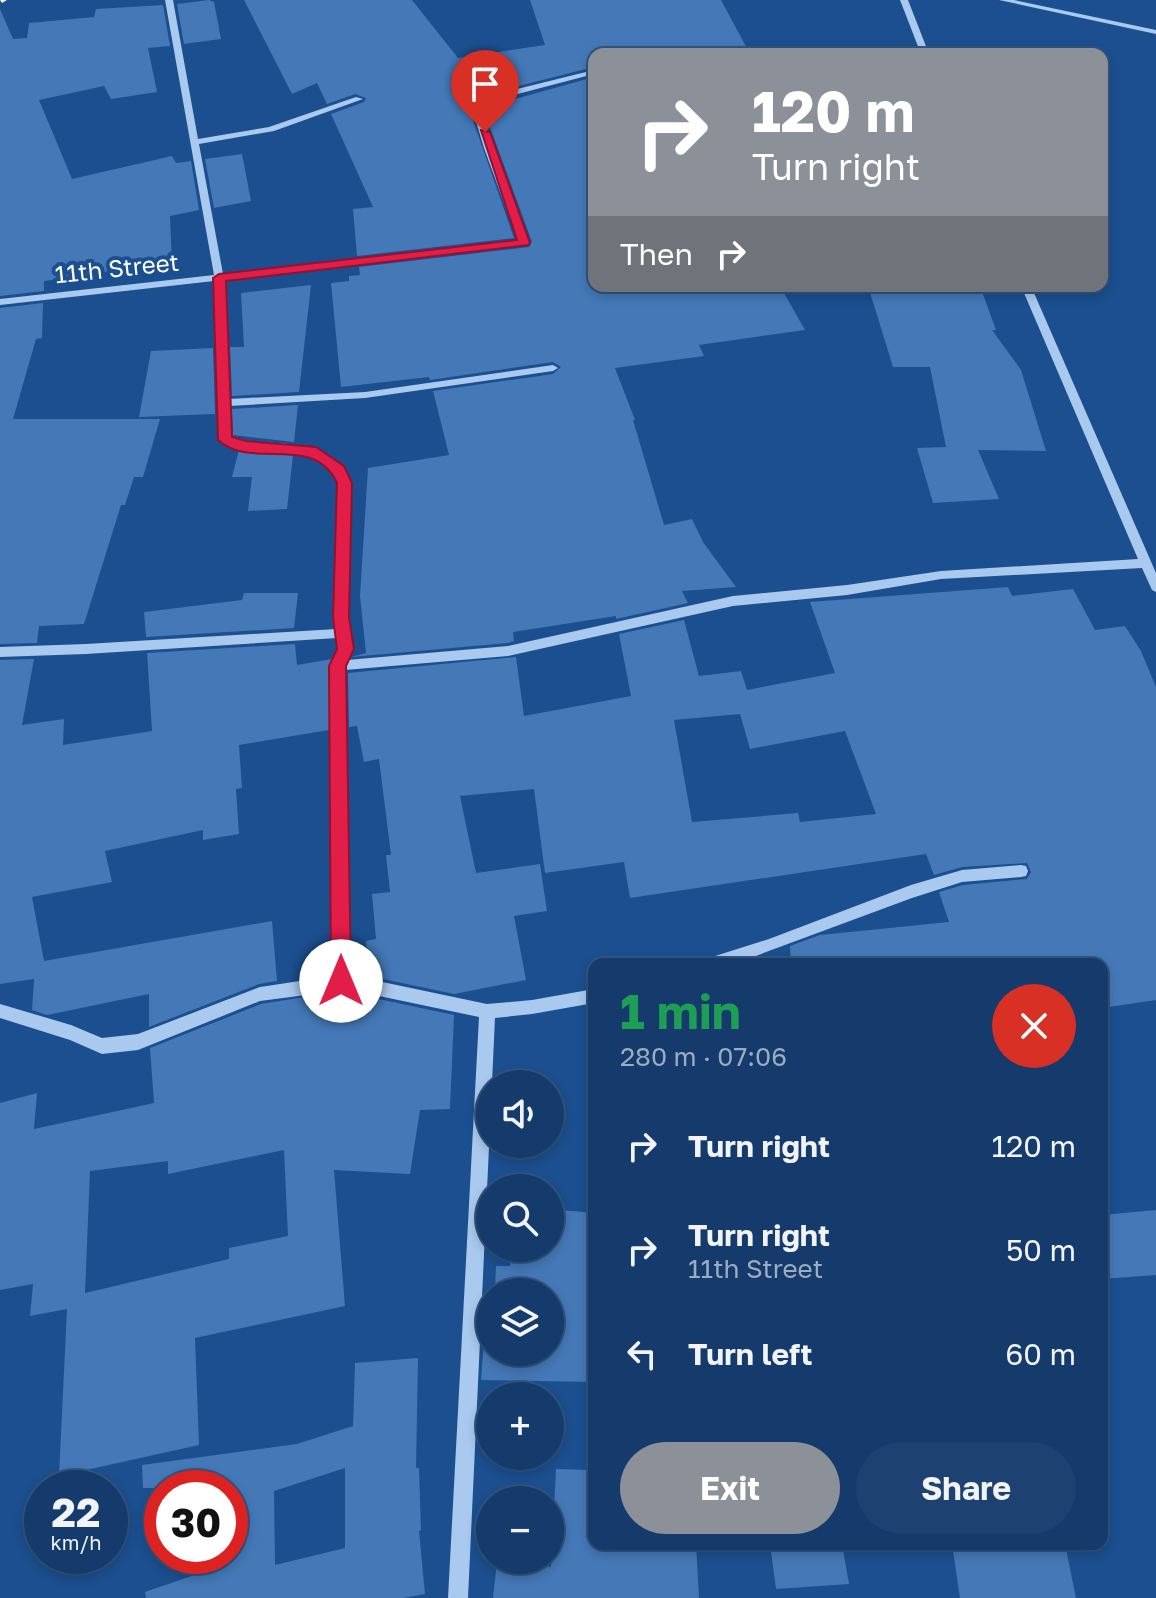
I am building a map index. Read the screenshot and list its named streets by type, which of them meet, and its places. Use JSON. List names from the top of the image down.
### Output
{
  "streets": {
    "street": ["11th Street"]
  },
  "page": {
    "turn": ["120 m", "Turn right"],
    "then": "Then",
    "heading": ["1 min", "280 m · 07:06"],
    "map_buttons": ["+", "−"],
    "list": [
      {
        "name": "Turn right",
        "value": "120 m"
      },
      {
        "name": "Turn right",
        "note": "11th Street",
        "value": "50 m"
      },
      {
        "name": "Turn left",
        "value": "60 m"
      }
    ],
    "buttons": ["Exit", "Share"],
    "speed": "22 km/h",
    "limit": "30"
  }
}
